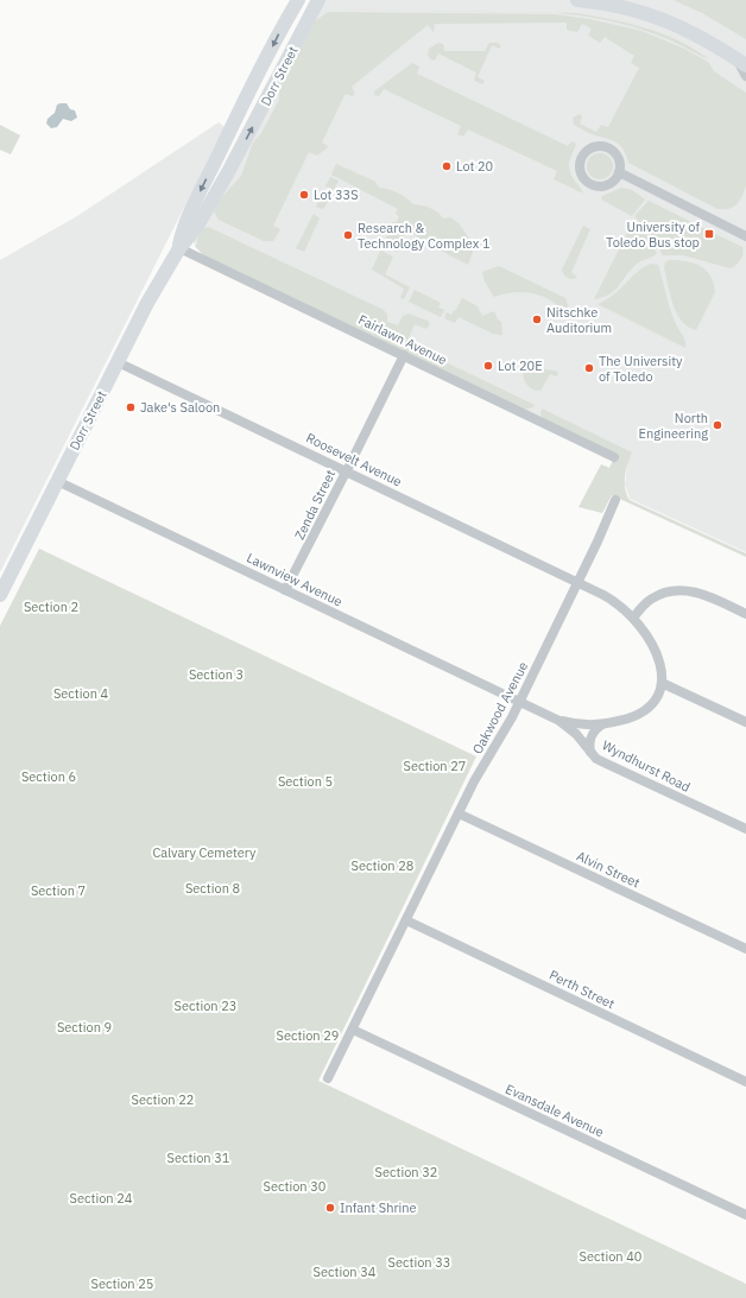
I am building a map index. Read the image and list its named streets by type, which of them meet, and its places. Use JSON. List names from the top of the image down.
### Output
{
  "streets": {
    "main road": ["Dorr Street"],
    "street": [
      "Fairlawn Avenue",
      "Roosevelt Avenue",
      "Zenda Street",
      "Lawnview Avenue",
      "Oakwood Avenue",
      "Wyndhurst Road",
      "Alvin Street",
      "Perth Street",
      "Evansdale Avenue"
    ]
  },
  "crossings": [
    ["Dorr Street", "Fairlawn Avenue"],
    ["Dorr Street", "Roosevelt Avenue"],
    ["Dorr Street", "Lawnview Avenue"],
    ["Fairlawn Avenue", "Zenda Street"],
    ["Roosevelt Avenue", "Zenda Street"],
    ["Roosevelt Avenue", "Oakwood Avenue"],
    ["Zenda Street", "Lawnview Avenue"],
    ["Lawnview Avenue", "Oakwood Avenue"],
    ["Lawnview Avenue", "Wyndhurst Road"],
    ["Oakwood Avenue", "Wyndhurst Road"],
    ["Oakwood Avenue", "Alvin Street"],
    ["Oakwood Avenue", "Perth Street"],
    ["Oakwood Avenue", "Evansdale Avenue"]
  ],
  "parks": [
    "Section 2",
    "Section 3",
    "Section 4",
    "Section 27",
    "Section 6",
    "Section 5",
    "Calvary Cemetery",
    "Section 28",
    "Section 8",
    "Section 7",
    "Section 23",
    "Section 9",
    "Section 29",
    "Section 22",
    "Section 31",
    "Section 32",
    "Section 30",
    "Section 24",
    "Section 40",
    "Section 33",
    "Section 34",
    "Section 25"
  ],
  "places": {
    "other": [
      "Lot 20",
      "Lot 33S",
      "Research & Technology Complex 1",
      "Nitschke Auditorium",
      "Lot 20E",
      "The University of Toledo",
      "Jake's Saloon",
      "North Engineering",
      "Infant Shrine"
    ],
    "transit": ["University of Toledo Bus stop"]
  }
}
